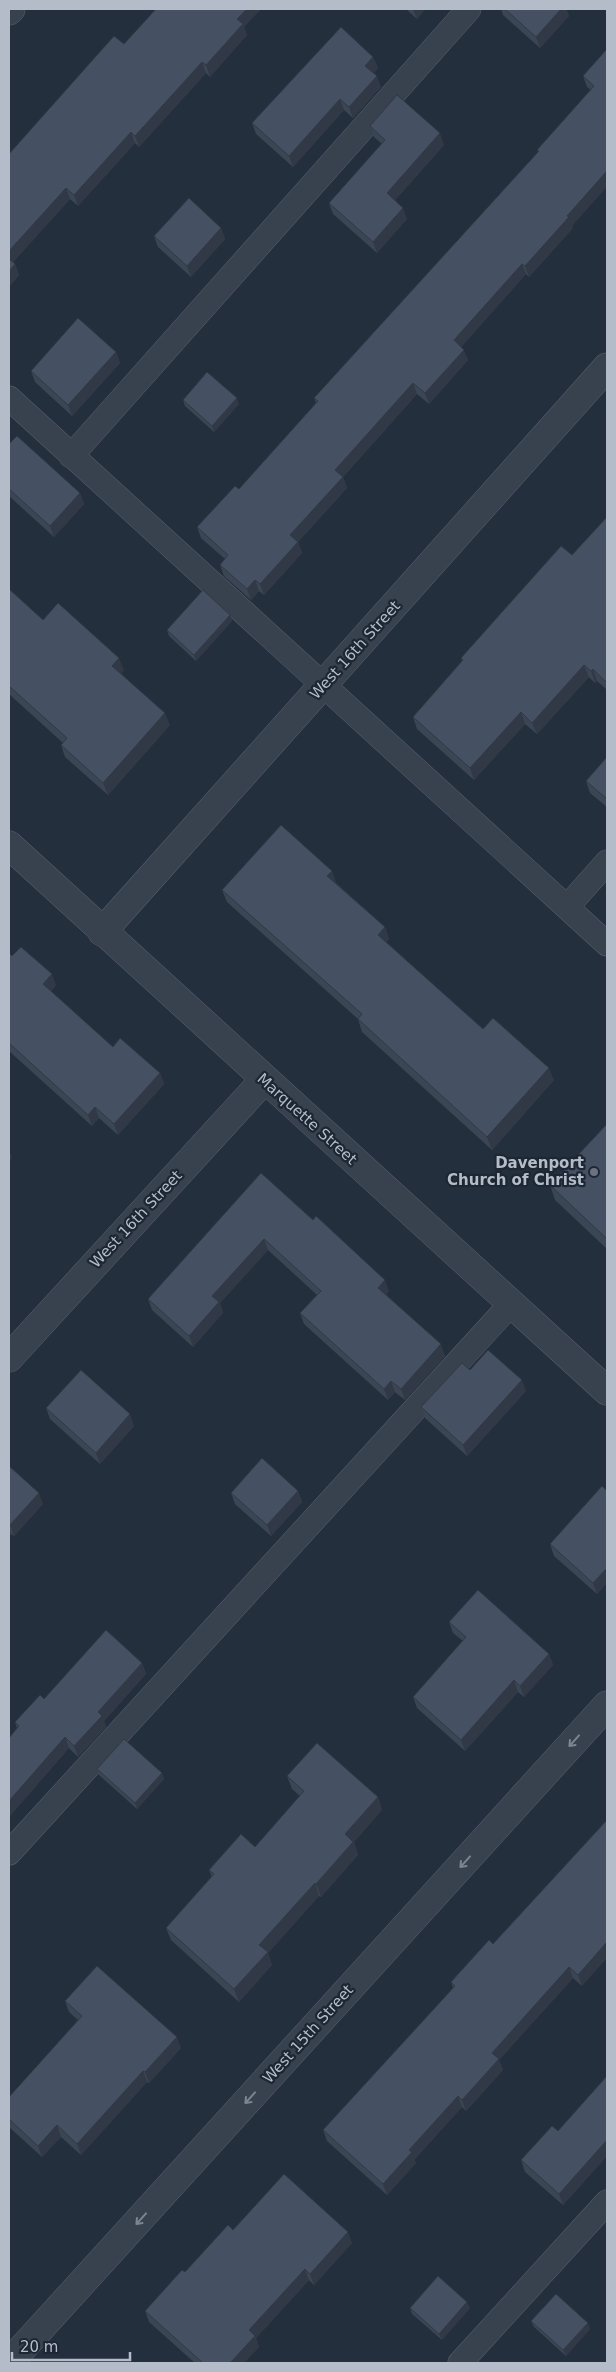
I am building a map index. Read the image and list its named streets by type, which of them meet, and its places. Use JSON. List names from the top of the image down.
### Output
{
  "streets": {
    "street": ["West 16th Street", "Marquette Street", "West 15th Street"]
  },
  "crossings": [
    ["West 16th Street", "Marquette Street"]
  ],
  "one_way": ["West 15th Street"],
  "places": ["Davenport Church of Christ"],
  "scale_bar": "20 m"
}
